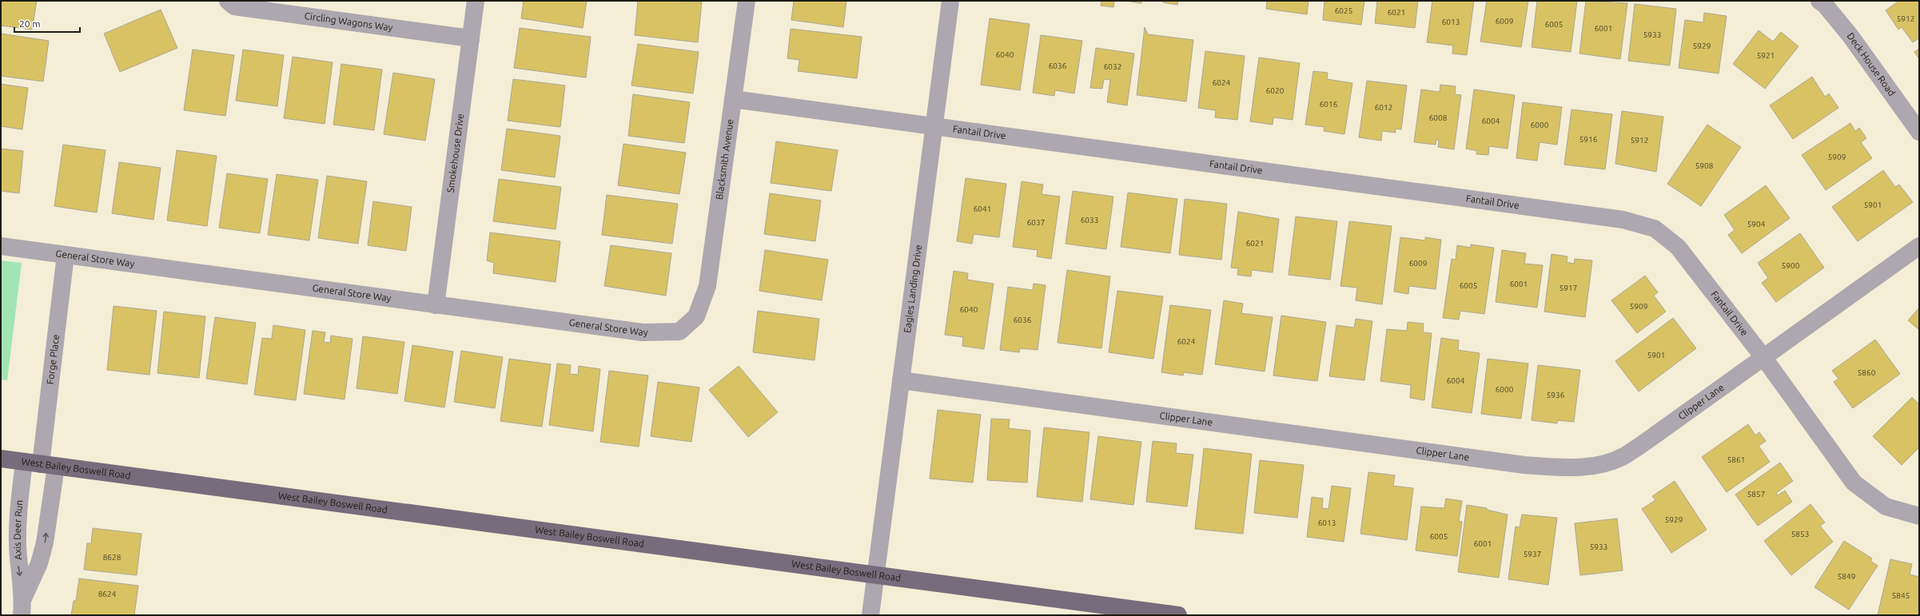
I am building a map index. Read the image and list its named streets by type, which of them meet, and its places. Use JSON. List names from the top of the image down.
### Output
{
  "streets": {
    "main road": ["West Bailey Boswell Road"],
    "street": [
      "Circling Wagons Way",
      "Deck House Road",
      "Fantail Drive",
      "Smokehouse Drive",
      "Blacksmith Avenue",
      "General Store Way",
      "Eagles Landing Drive",
      "Forge Place",
      "Clipper Lane",
      "Axis Deer Run"
    ]
  },
  "crossings": [
    ["Circling Wagons Way", "Smokehouse Drive"],
    ["Fantail Drive", "Blacksmith Avenue"],
    ["Fantail Drive", "Eagles Landing Drive"],
    ["Fantail Drive", "Clipper Lane"],
    ["Smokehouse Drive", "General Store Way"],
    ["Blacksmith Avenue", "General Store Way"],
    ["General Store Way", "Forge Place"],
    ["Eagles Landing Drive", "Clipper Lane"],
    ["Eagles Landing Drive", "West Bailey Boswell Road"],
    ["Forge Place", "West Bailey Boswell Road"],
    ["Forge Place", "Axis Deer Run"],
    ["West Bailey Boswell Road", "Axis Deer Run"]
  ],
  "house_numbers": [
    "6025",
    "6021",
    "5912",
    "6009",
    "6013",
    "6005",
    "6001",
    "5933",
    "5929",
    "6040",
    "5921",
    "6036",
    "6032",
    "6024",
    "6020",
    "6016",
    "6012",
    "6008",
    "6004",
    "6000",
    "5916",
    "5912",
    "5909",
    "5908",
    "5901",
    "6041",
    "6033",
    "6037",
    "5904",
    "6021",
    "6009",
    "5900",
    "6001",
    "6005",
    "5917",
    "5909",
    "6040",
    "6036",
    "6024",
    "5901",
    "5860",
    "6004",
    "6000",
    "5936",
    "5861",
    "5857",
    "5929",
    "6013",
    "5853",
    "6005",
    "6001",
    "5933",
    "5937",
    "8628",
    "5849",
    "8624",
    "5845"
  ],
  "scale_bar": "20 m"
}
